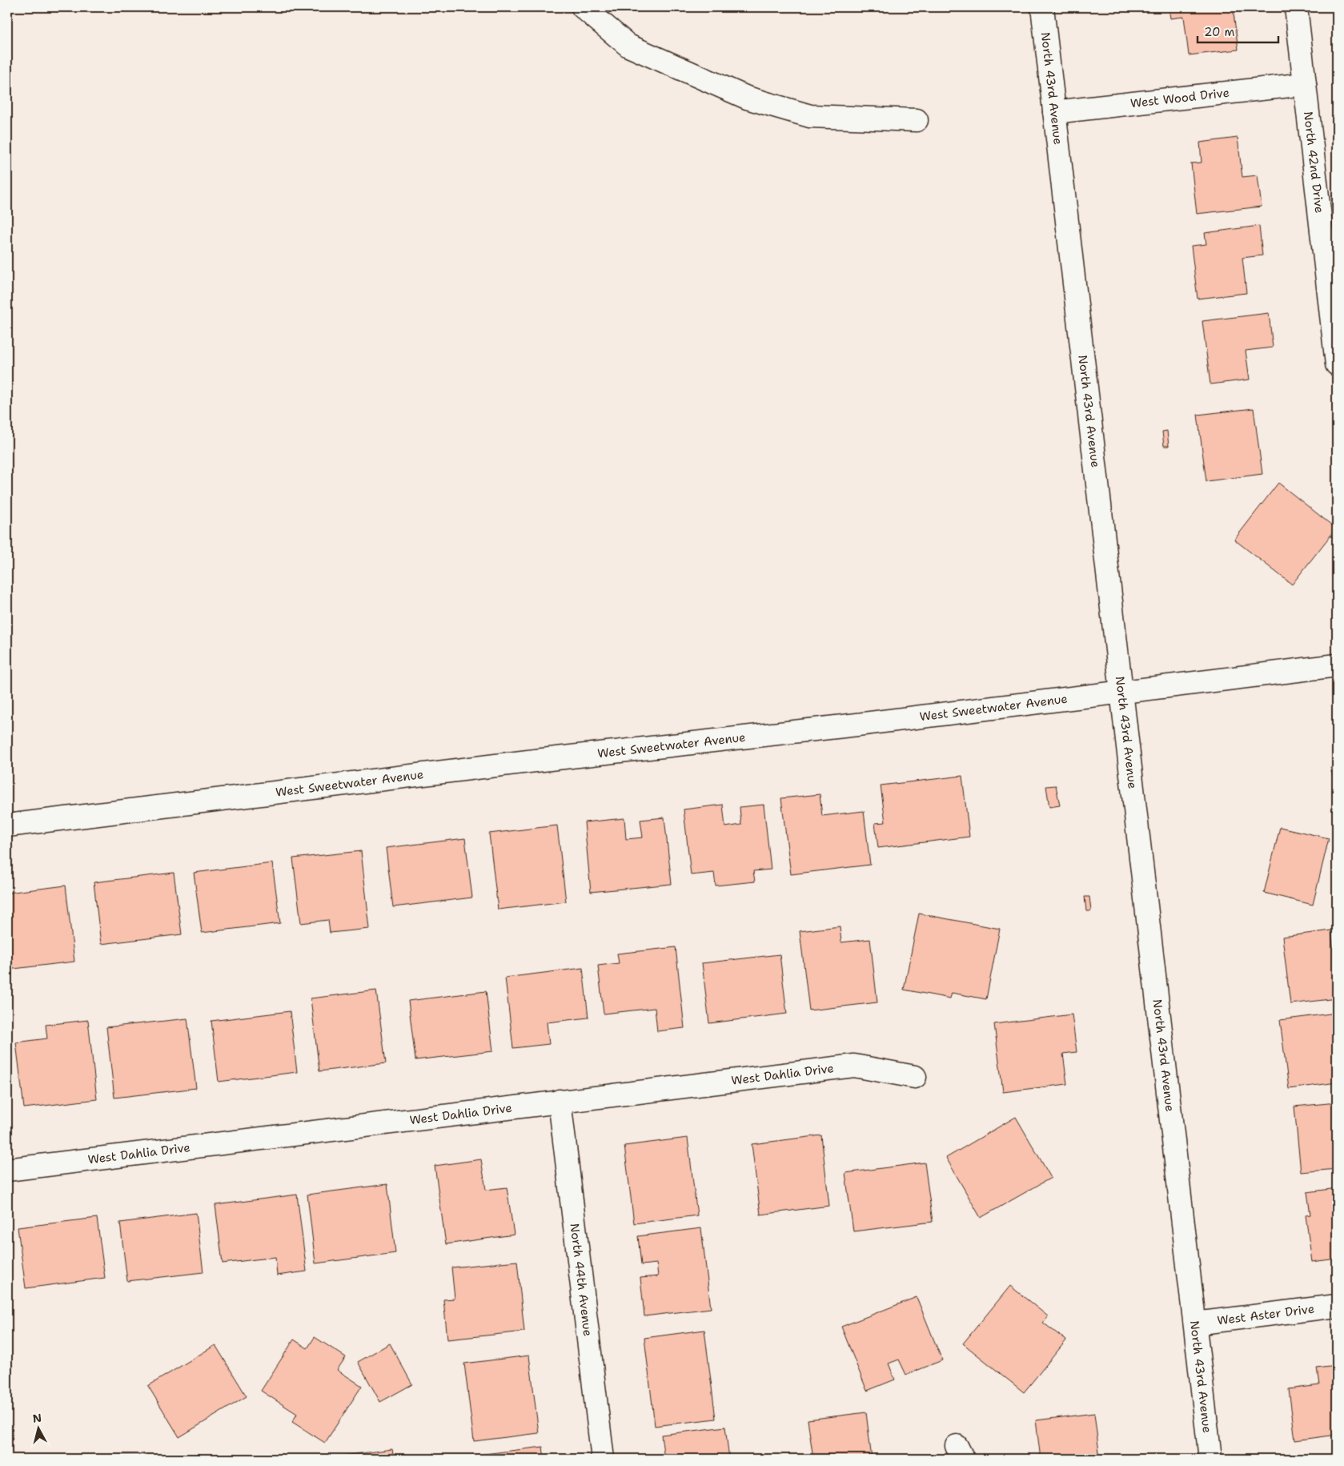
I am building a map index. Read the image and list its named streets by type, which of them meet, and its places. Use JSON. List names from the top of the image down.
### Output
{
  "streets": {
    "street": [
      "North 43rd Avenue",
      "West Wood Drive",
      "North 42nd Drive",
      "West Sweetwater Avenue",
      "West Dahlia Drive",
      "North 44th Avenue",
      "West Aster Drive"
    ]
  },
  "crossings": [
    ["North 43rd Avenue", "West Wood Drive"],
    ["North 43rd Avenue", "West Sweetwater Avenue"],
    ["North 43rd Avenue", "West Aster Drive"],
    ["West Wood Drive", "North 42nd Drive"],
    ["West Dahlia Drive", "North 44th Avenue"]
  ],
  "scale_bar": "20 m",
  "north": "top"
}
